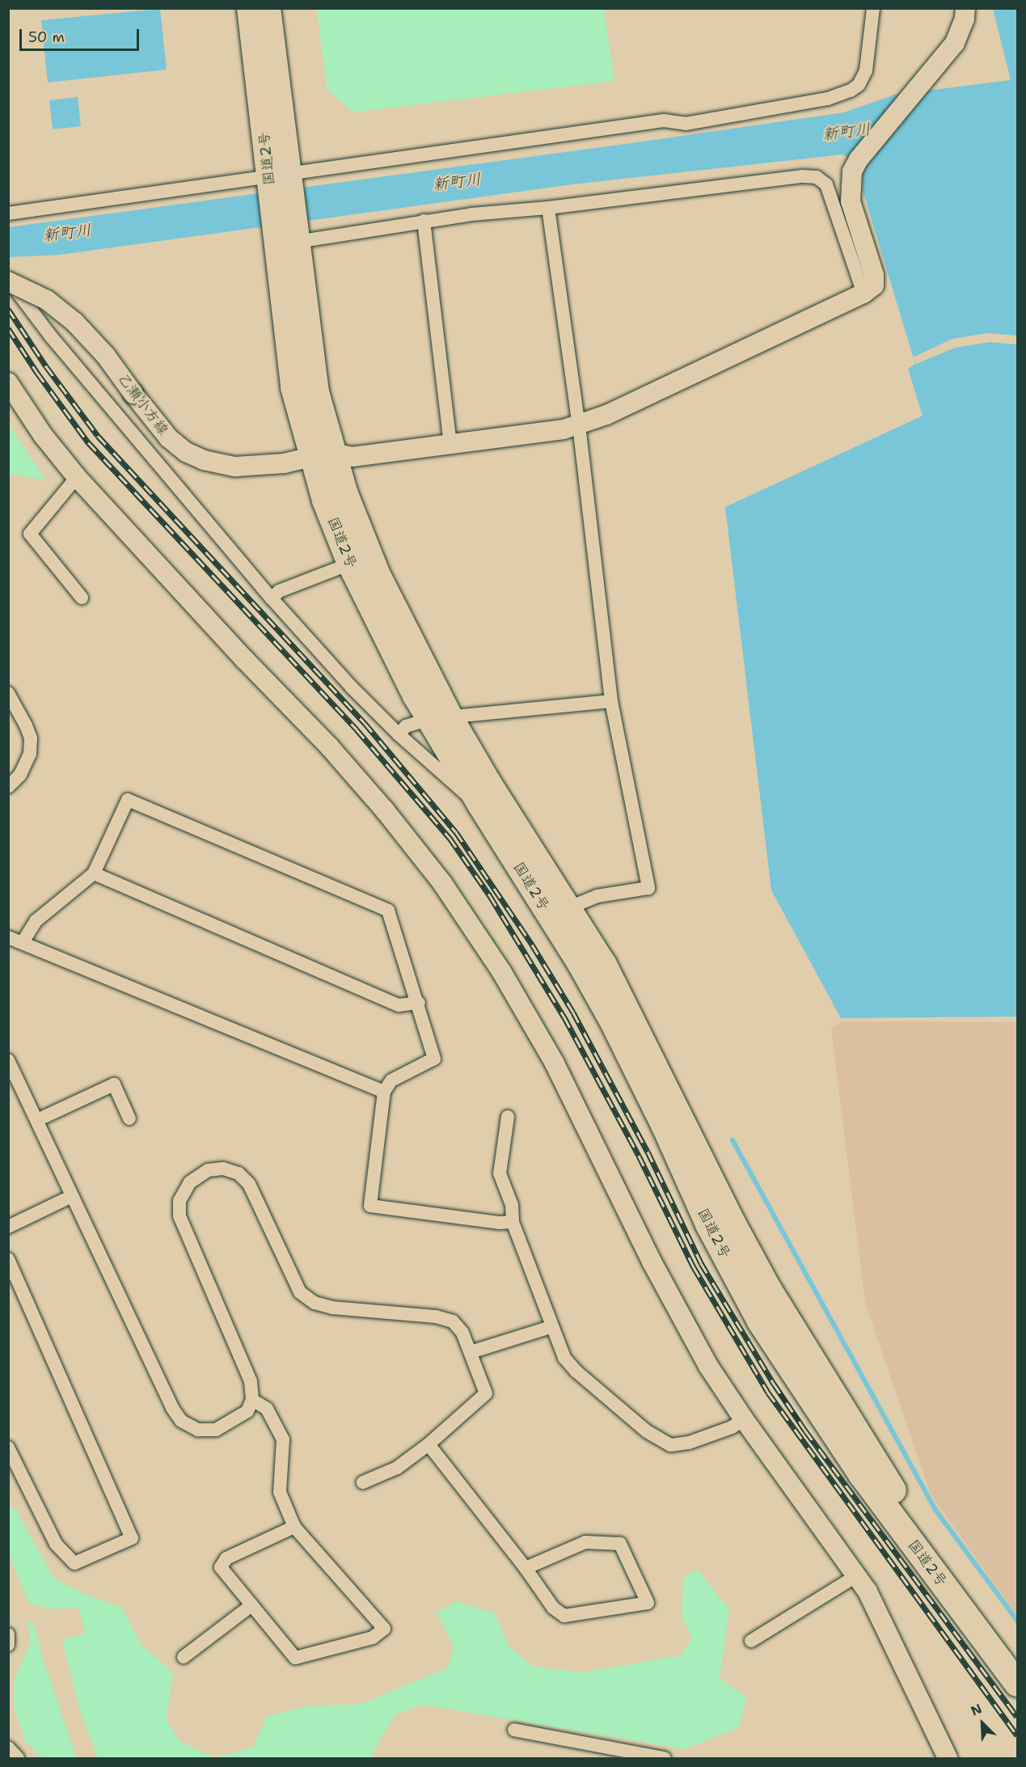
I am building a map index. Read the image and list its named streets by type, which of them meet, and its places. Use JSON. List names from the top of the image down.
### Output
{
  "streets": {
    "highway": ["国道2号"],
    "street": ["乙瀬小方線"]
  },
  "crossings": [
    ["国道2号", "乙瀬小方線"]
  ],
  "water": ["新町川"],
  "scale_bar": "50 m",
  "north": "top left"
}
